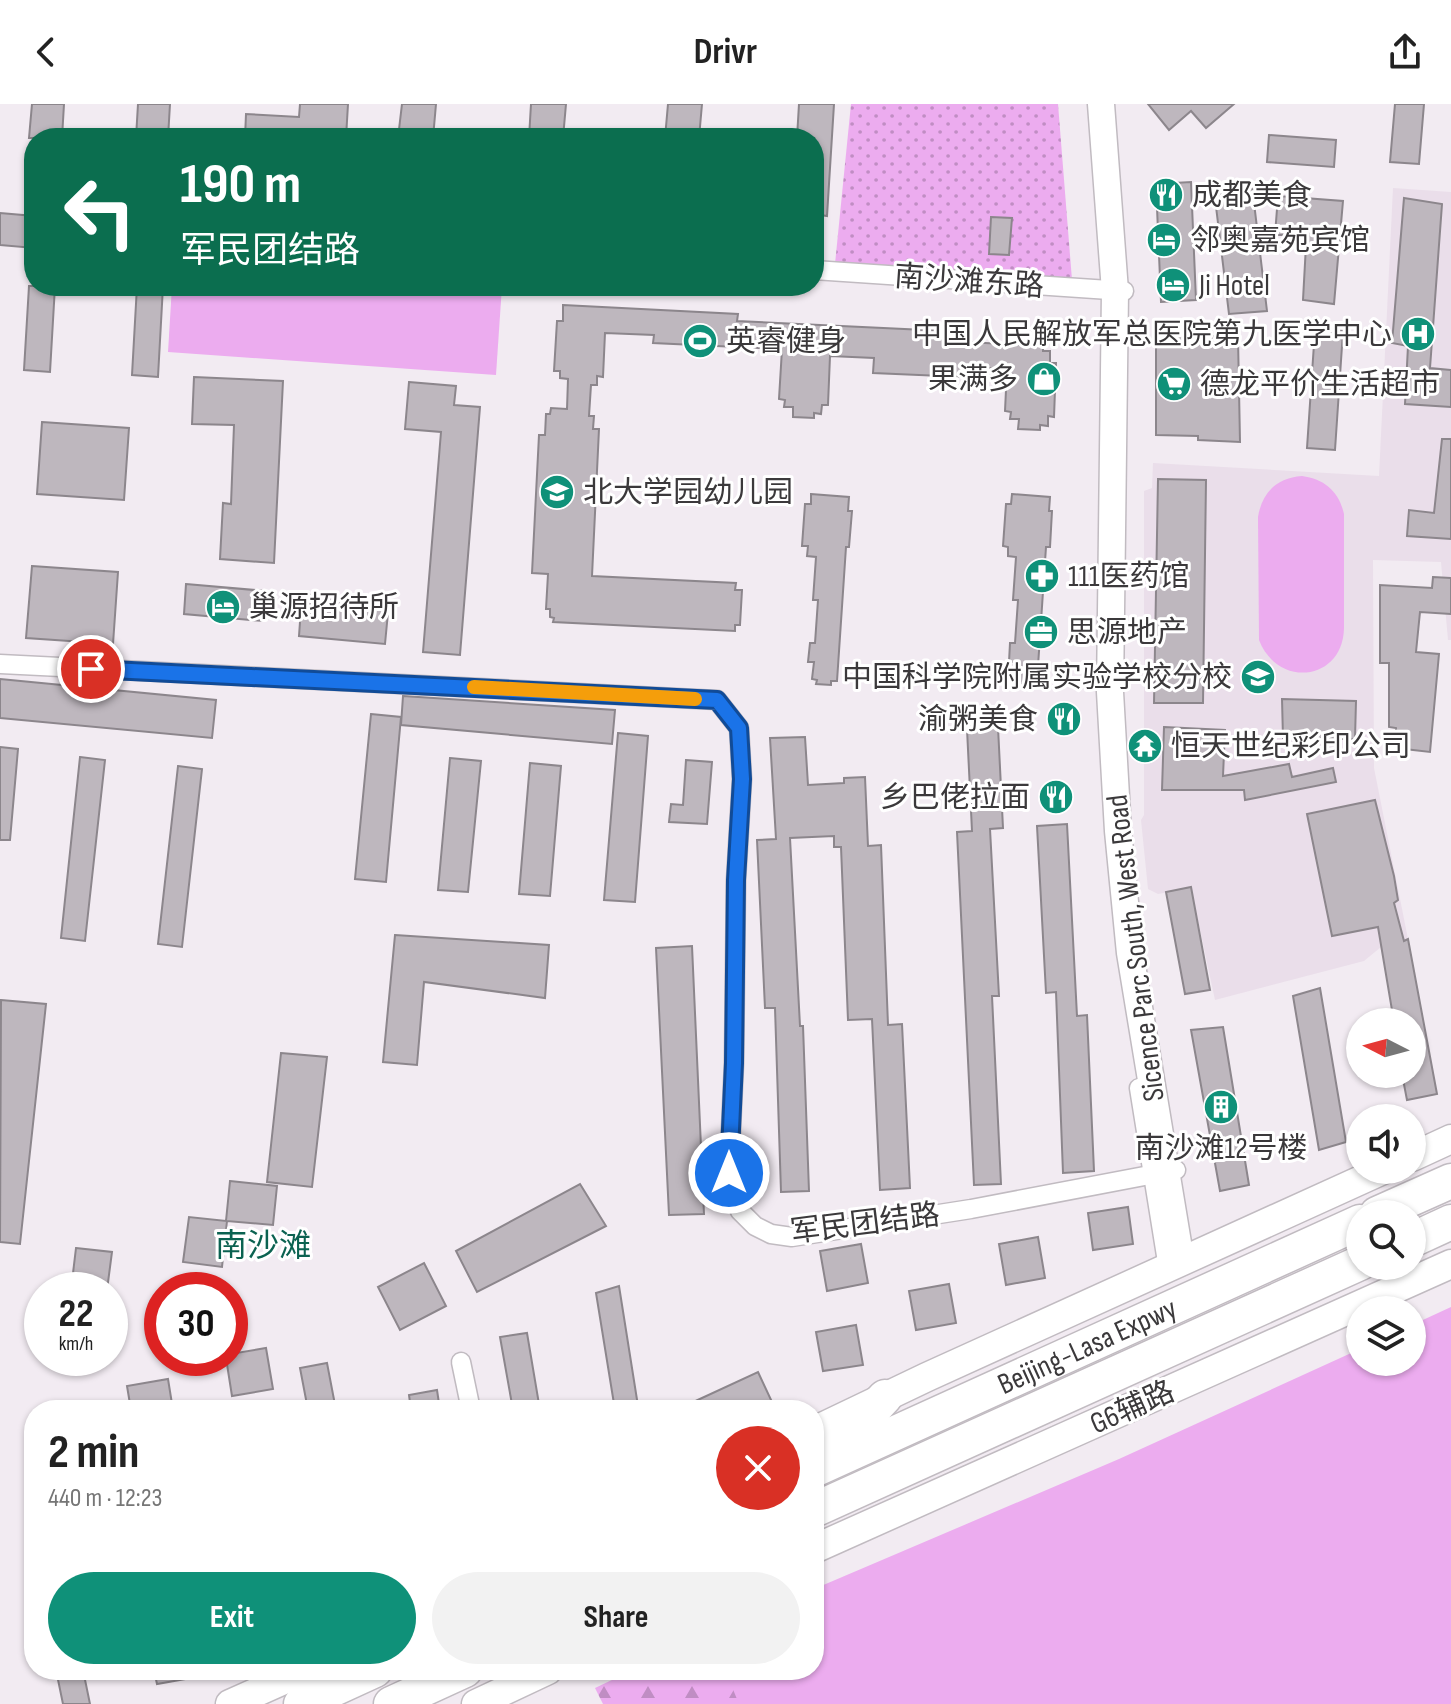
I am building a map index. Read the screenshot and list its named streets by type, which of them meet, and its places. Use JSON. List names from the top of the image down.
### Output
{
  "streets": {
    "highway": ["Beijing-Lasa Expwy"],
    "main road": ["G6辅路"],
    "street": ["南沙滩东路", "Sicence Parc South, West Road", "军民团结路"]
  },
  "crossings": [
    ["南沙滩东路", "Sicence Parc South, West Road"],
    ["Sicence Parc South, West Road", "军民团结路"]
  ],
  "districts": ["南沙滩"],
  "places": {
    "restaurant": ["成都美食", "渝粥美食", "乡巴佬拉面"],
    "hotel": ["邻奥嘉苑宾馆", "Ji Hotel", "巢源招待所"],
    "hospital": ["中国人民解放军总医院第九医学中心"],
    "sports": ["英睿健身"],
    "shop": ["果满多"],
    "supermarket": ["德龙平价生活超市"],
    "school or university": ["北大学园幼儿园", "中国科学院附属实验学校分校"],
    "pharmacy": ["111医药馆"],
    "office": ["思源地产"],
    "temple": ["恒天世纪彩印公司"],
    "building": ["南沙滩12号楼"]
  },
  "north": "left",
  "page": {
    "header": "Drivr",
    "turn": ["190 m", "军民团结路"],
    "speed": "22 km/h",
    "limit": "30",
    "heading": ["2 min", "440 m · 12:23"],
    "buttons": ["Exit", "Share"]
  }
}
